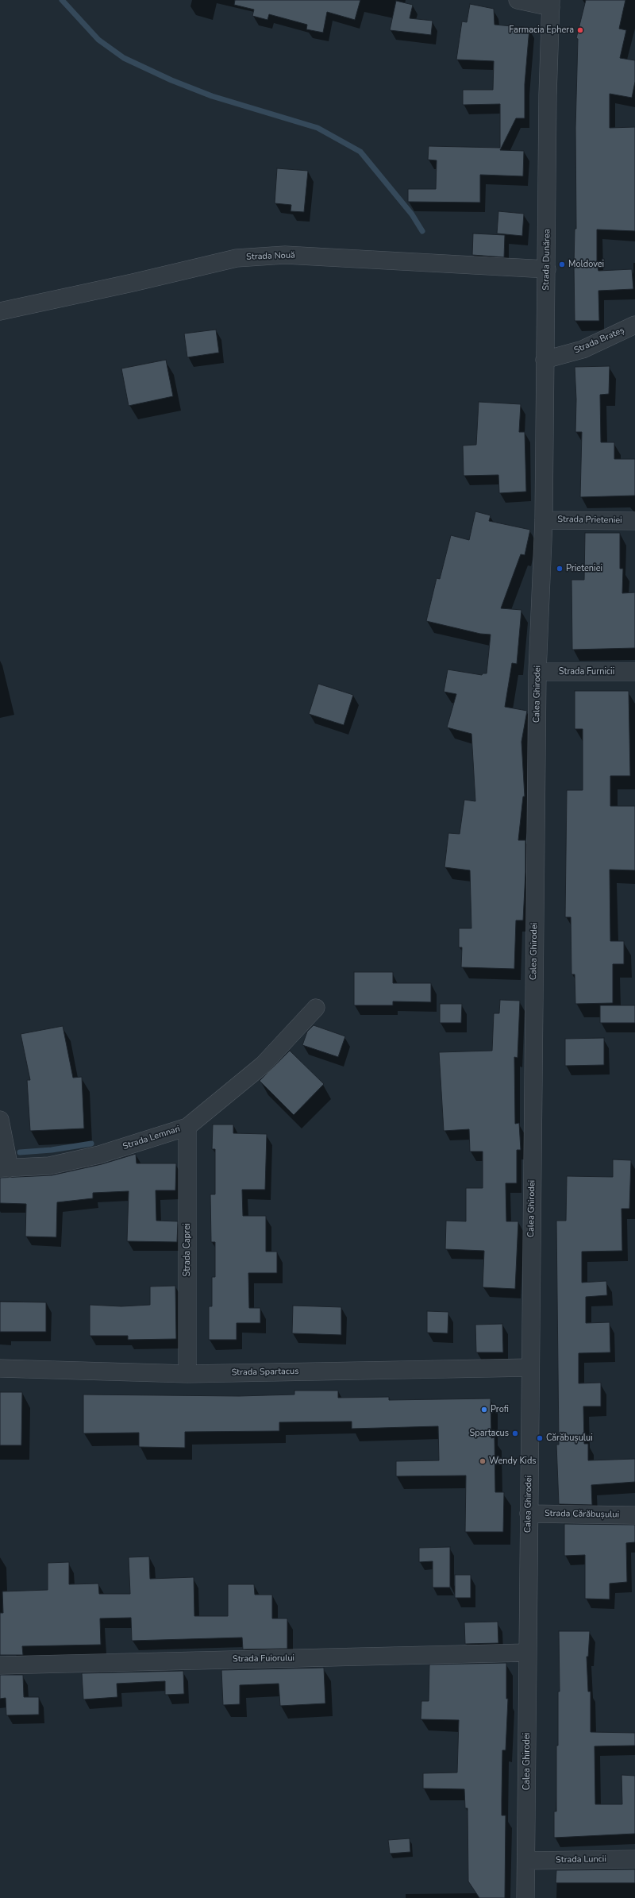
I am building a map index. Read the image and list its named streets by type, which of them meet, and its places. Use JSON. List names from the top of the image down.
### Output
{
  "streets": {
    "street": [
      "Strada Nouă",
      "Strada Dunărea",
      "Strada Brateș",
      "Strada Prieteniei",
      "Strada Furnicii",
      "Calea Ghirodei",
      "Strada Lemnari",
      "Strada Caprei",
      "Strada Spartacus",
      "Strada Cărăbușului",
      "Strada Fuiorului",
      "Strada Luncii"
    ]
  },
  "crossings": [
    ["Strada Nouă", "Strada Dunărea"],
    ["Strada Dunărea", "Strada Brateș"],
    ["Strada Dunărea", "Strada Prieteniei"],
    ["Strada Dunărea", "Calea Ghirodei"],
    ["Strada Prieteniei", "Calea Ghirodei"],
    ["Strada Furnicii", "Calea Ghirodei"],
    ["Calea Ghirodei", "Strada Spartacus"],
    ["Calea Ghirodei", "Strada Cărăbușului"],
    ["Calea Ghirodei", "Strada Fuiorului"],
    ["Calea Ghirodei", "Strada Luncii"],
    ["Strada Lemnari", "Strada Caprei"],
    ["Strada Caprei", "Strada Spartacus"]
  ],
  "places": [
    "Farmacia Ephera",
    "Moldovei",
    "Prieteniei",
    "Profi",
    "Spartacus",
    "Cărăbușului",
    "Wendy Kids"
  ]
}
